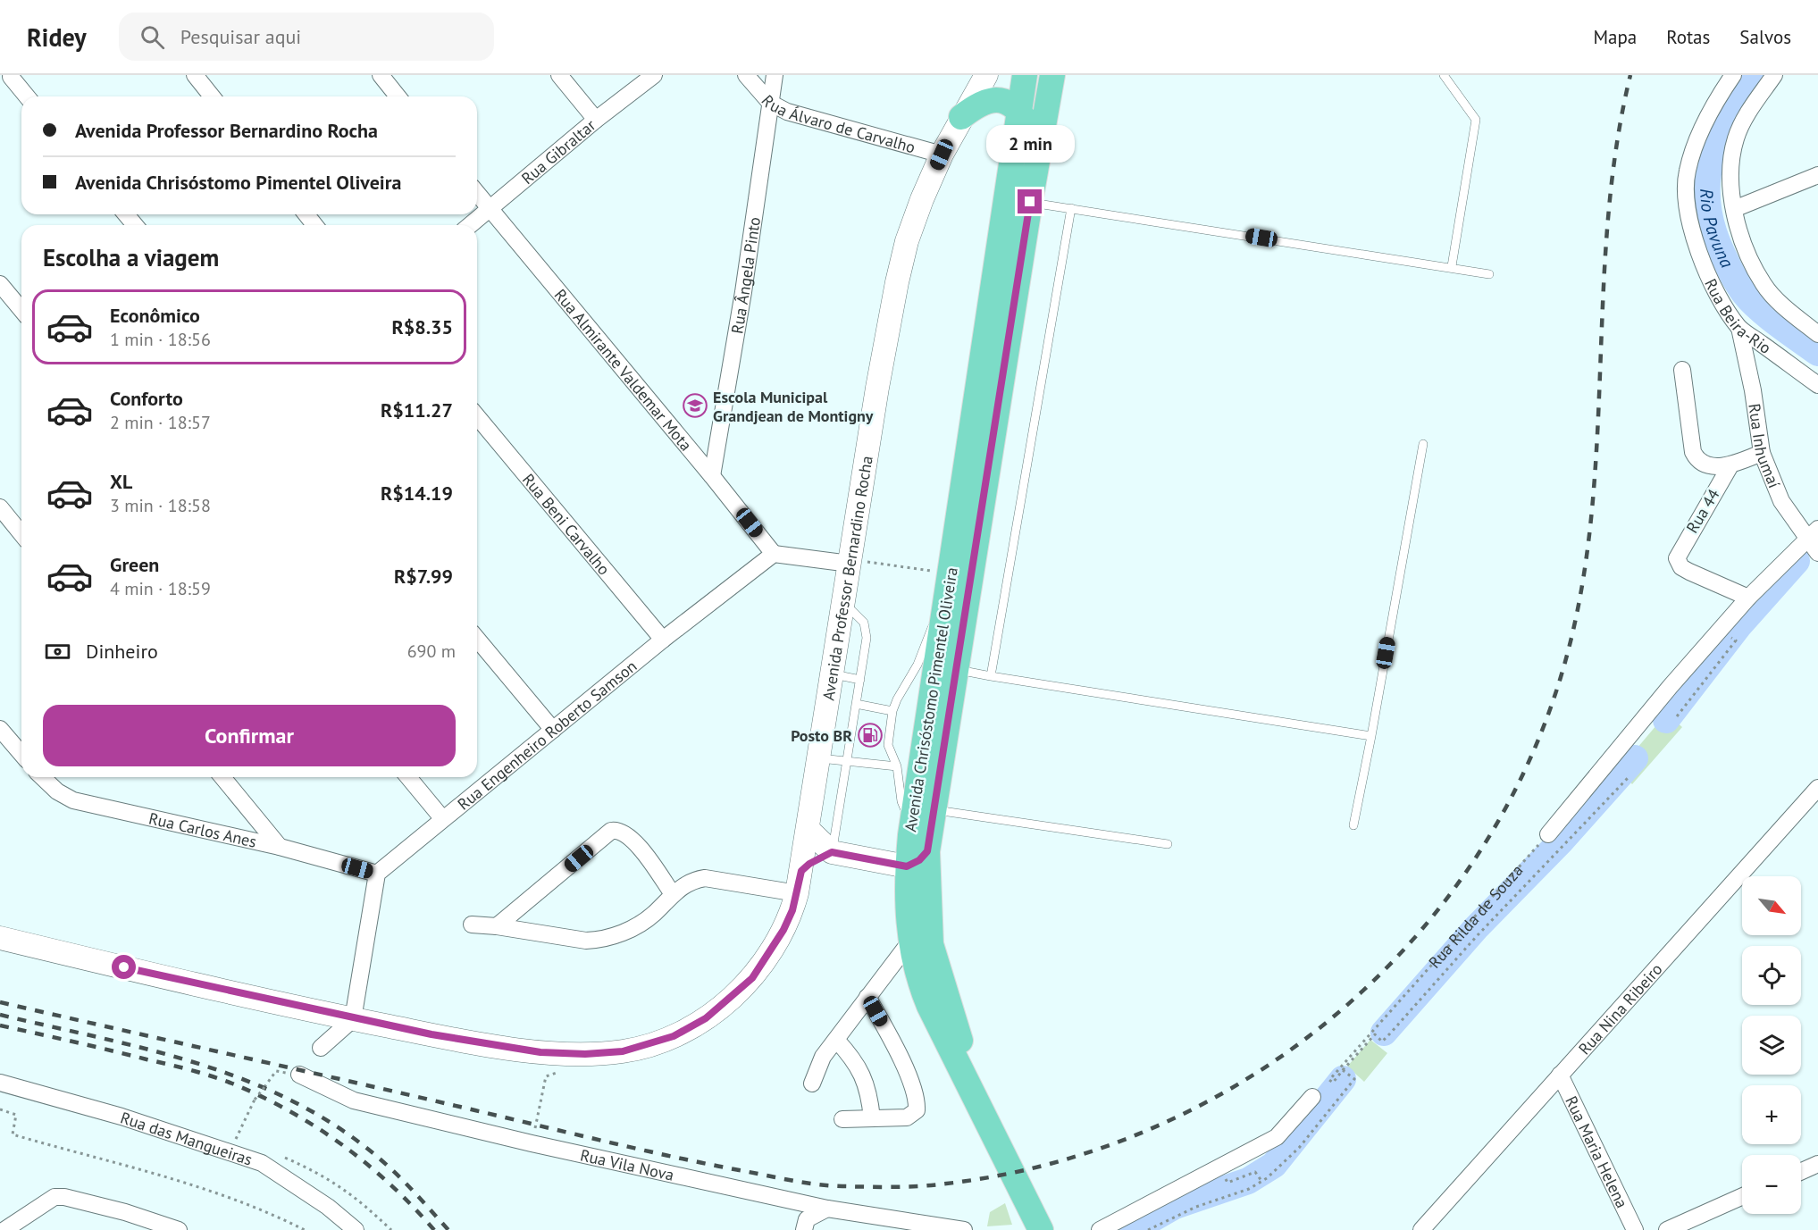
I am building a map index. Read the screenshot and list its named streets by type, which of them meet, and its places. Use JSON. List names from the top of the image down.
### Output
{
  "streets": {
    "main road": ["Avenida Professor Bernardino Rocha", "Avenida Chrisóstomo Pimentel Oliveira"],
    "street": [
      "Rua Álvaro de Carvalho",
      "Rua Gibraltar",
      "Rua Ângela Pinto",
      "Rua Beira-Rio",
      "Rua Almirante Valdemar Mota",
      "Rua Inhumaí",
      "Rua 44",
      "Rua Beni Carvalho",
      "Rua Engenheiro Roberto Samson",
      "Rua Carlos Anes",
      "Rua Nina Ribeiro",
      "Rua das Mangueiras",
      "Rua Maria Helena",
      "Rua Vila Nova"
    ],
    "path": ["Rua Rilda de Souza"]
  },
  "crossings": [
    ["Rua Álvaro de Carvalho", "Rua Ângela Pinto"],
    ["Rua Álvaro de Carvalho", "Avenida Professor Bernardino Rocha"],
    ["Rua Gibraltar", "Rua Almirante Valdemar Mota"],
    ["Rua Ângela Pinto", "Rua Almirante Valdemar Mota"],
    ["Rua Beira-Rio", "Rua Inhumaí"],
    ["Rua Almirante Valdemar Mota", "Rua Engenheiro Roberto Samson"],
    ["Rua Beni Carvalho", "Rua Engenheiro Roberto Samson"],
    ["Rua Engenheiro Roberto Samson", "Rua Carlos Anes"],
    ["Rua Nina Ribeiro", "Rua Maria Helena"]
  ],
  "water": ["Rio Pavuna"],
  "places": {
    "school or university": ["Escola Municipal Grandjean de Montigny"],
    "fuel station": ["Posto BR"]
  },
  "north": "bottom right",
  "page": {
    "header": "Ridey",
    "search": "Pesquisar aqui",
    "nav": ["Mapa", "Rotas", "Salvos"],
    "banner": ["Avenida Professor Bernardino Rocha", "Avenida Chrisóstomo Pimentel Oliveira"],
    "bubble": "2 min",
    "heading": "Escolha a viagem",
    "list": [
      {
        "name": "Econômico",
        "note": "1 min · 18:56",
        "value": "R$8.35"
      },
      {
        "name": "Conforto",
        "note": "2 min · 18:57",
        "value": "R$11.27"
      },
      {
        "name": "XL",
        "note": "3 min · 18:58",
        "value": "R$14.19"
      },
      {
        "name": "Green",
        "note": "4 min · 18:59",
        "value": "R$7.99"
      }
    ],
    "pay": ["Dinheiro", "690 m"],
    "buttons": "Confirmar",
    "map_buttons": ["+", "−"]
  }
}
